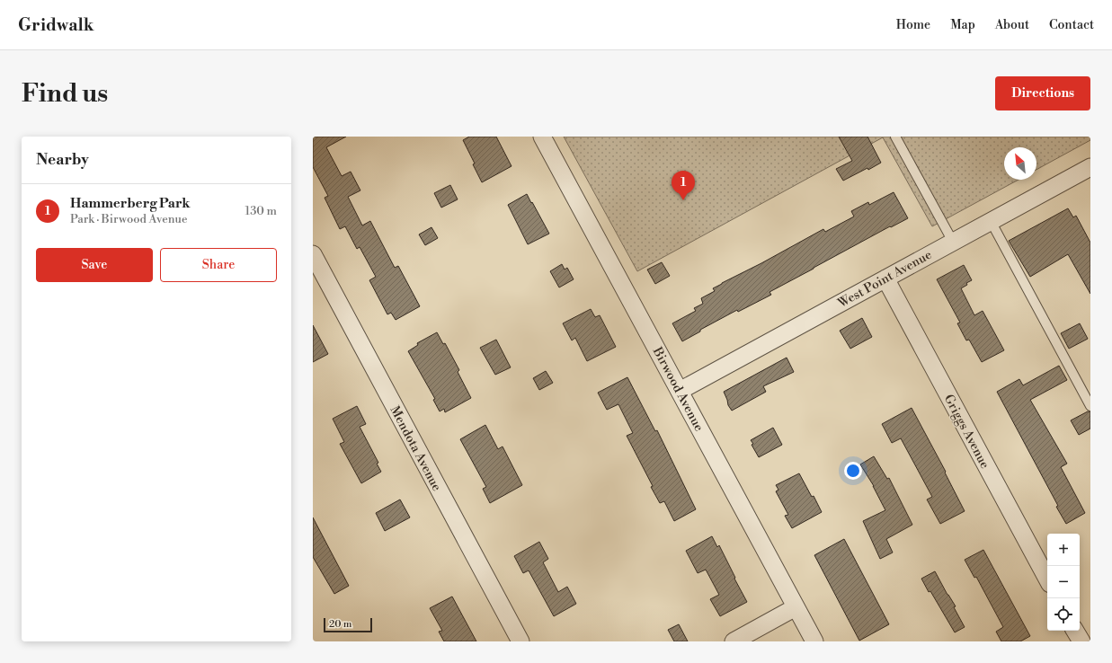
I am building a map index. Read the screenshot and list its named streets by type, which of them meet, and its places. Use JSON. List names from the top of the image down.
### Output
{
  "streets": {
    "street": [
      "West Point Avenue",
      "Birwood Avenue",
      "Griggs Avenue",
      "Mendota Avenue"
    ]
  },
  "crossings": [
    ["West Point Avenue", "Birwood Avenue"],
    ["West Point Avenue", "Griggs Avenue"]
  ],
  "scale_bar": "20 m",
  "north": "top left",
  "page": {
    "header": "Gridwalk",
    "nav": [
      "Home",
      "Map",
      "About",
      "Contact"
    ],
    "buttons": [
      "Directions",
      ["Save", "Share"]
    ],
    "title": "Find us",
    "heading": "Nearby",
    "pins": "1",
    "list": [
      {
        "mark": "1",
        "name": "Hammerberg Park",
        "note": "Park · Birwood Avenue",
        "value": "130 m"
      }
    ],
    "map_buttons": ["+", "−"],
    "scale": "20 m"
  }
}
